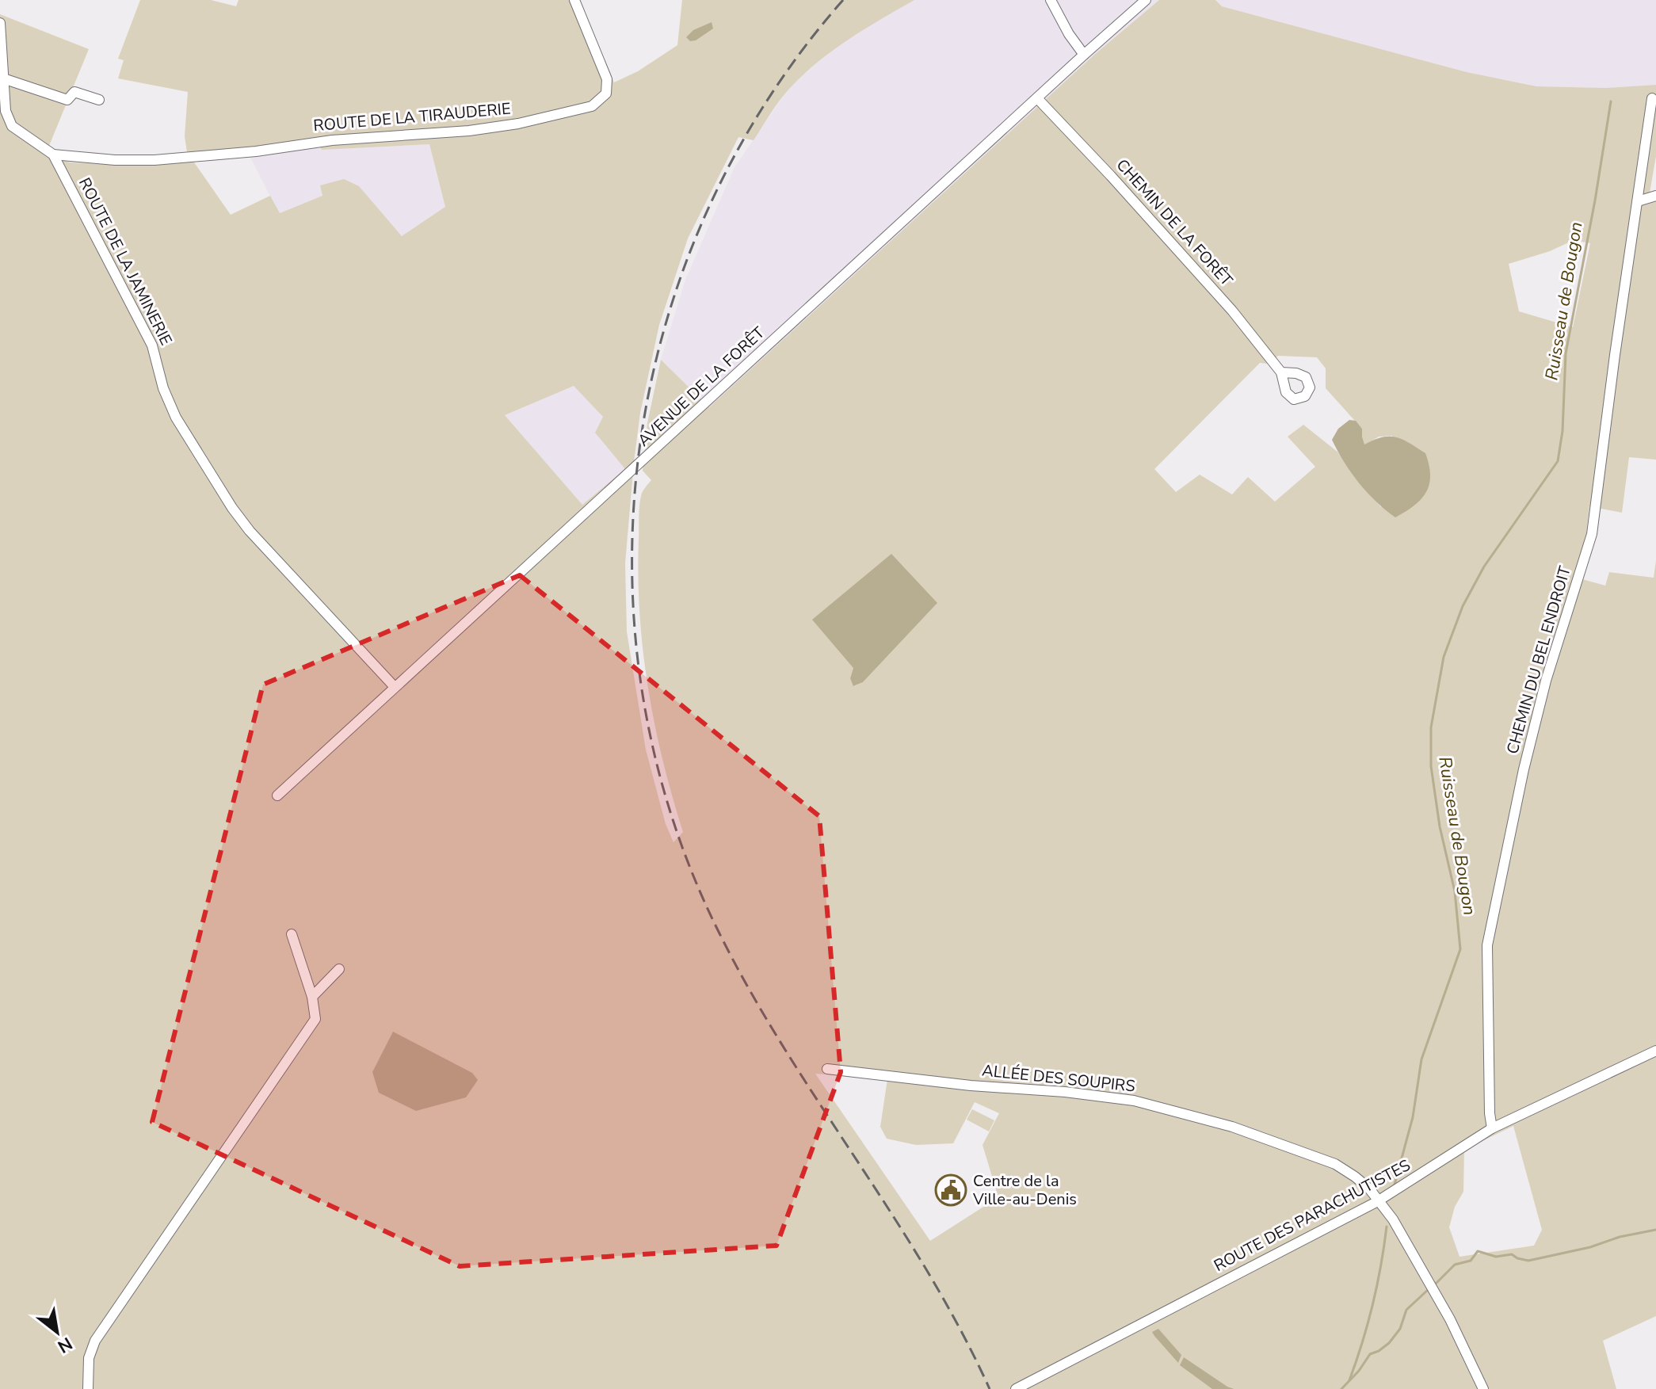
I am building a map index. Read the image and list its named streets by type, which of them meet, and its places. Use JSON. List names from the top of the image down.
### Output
{
  "streets": {
    "street": [
      "ROUTE DE LA TIRAUDERIE",
      "CHEMIN DE LA FORÊT",
      "ROUTE DE LA JAMINERIE",
      "AVENUE DE LA FORÊT",
      "CHEMIN DU BEL ENDROIT",
      "ALLÉE DES SOUPIRS",
      "ROUTE DES PARACHUTISTES"
    ]
  },
  "crossings": [
    ["ROUTE DE LA TIRAUDERIE", "ROUTE DE LA JAMINERIE"],
    ["CHEMIN DE LA FORÊT", "AVENUE DE LA FORÊT"],
    ["ROUTE DE LA JAMINERIE", "AVENUE DE LA FORÊT"],
    ["CHEMIN DU BEL ENDROIT", "ROUTE DES PARACHUTISTES"],
    ["ALLÉE DES SOUPIRS", "ROUTE DES PARACHUTISTES"]
  ],
  "water": ["Ruisseau de Bougon"],
  "places": {
    "public building": ["Centre de la Ville-au-Denis"]
  },
  "north": "bottom right"
}
